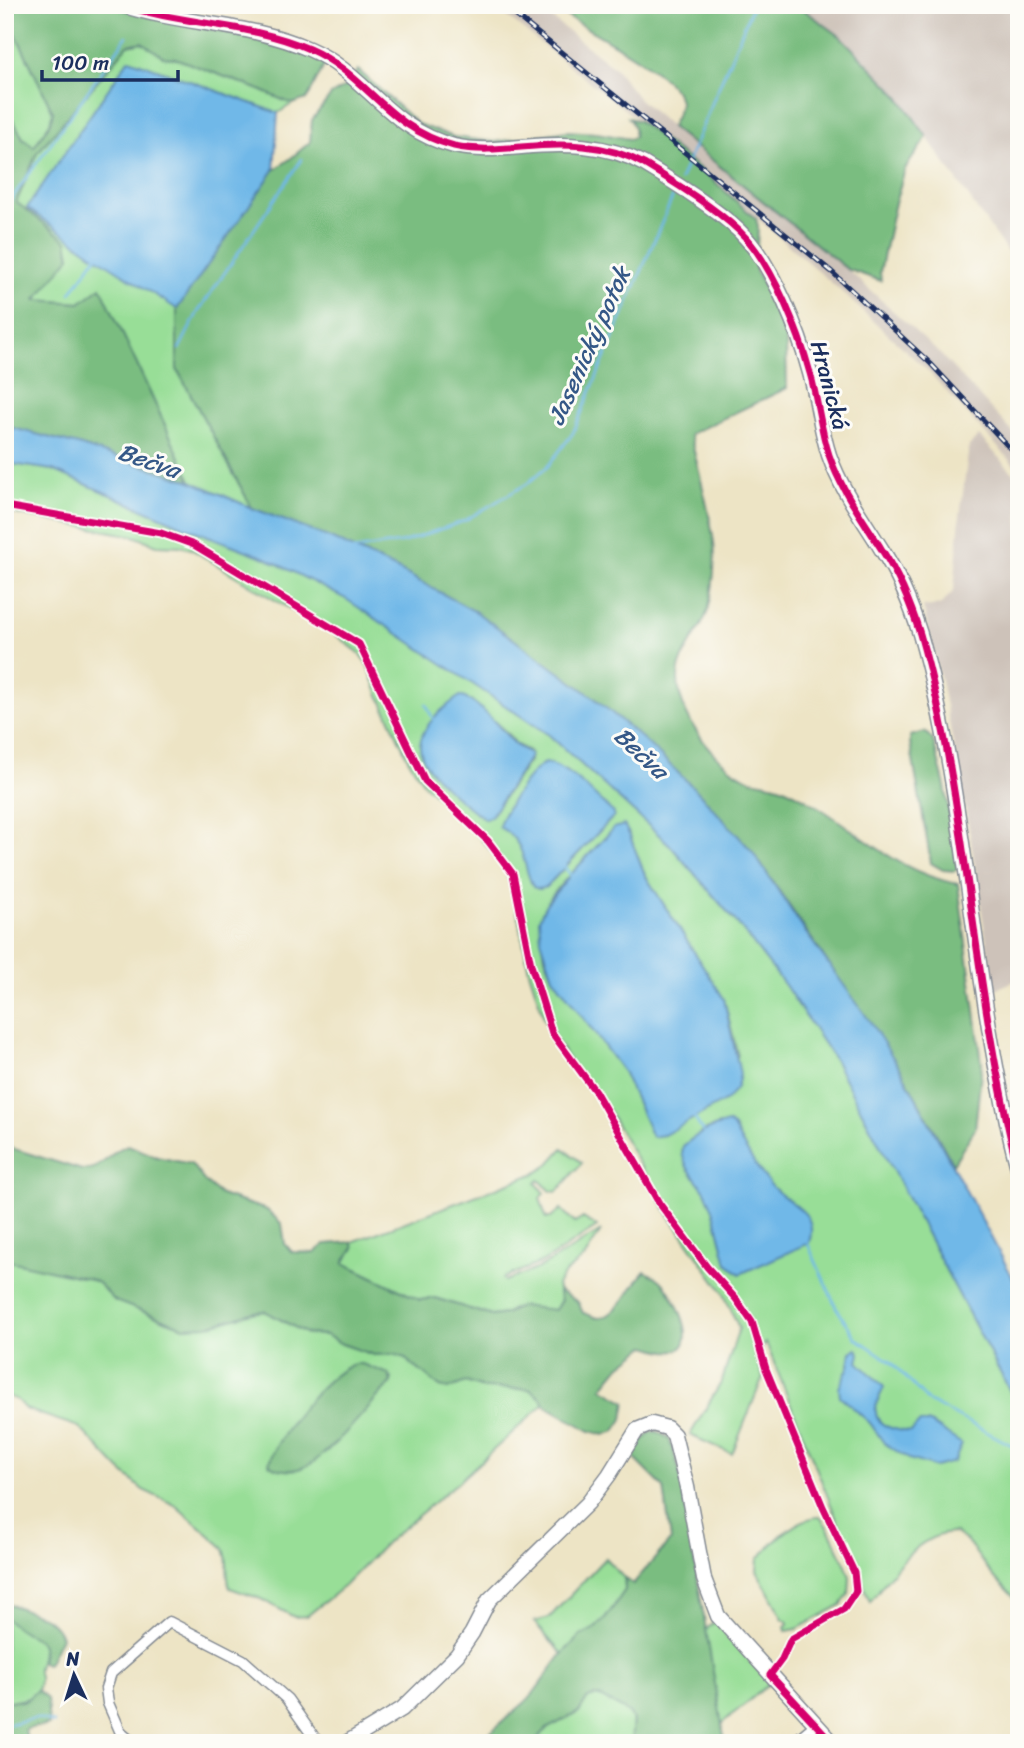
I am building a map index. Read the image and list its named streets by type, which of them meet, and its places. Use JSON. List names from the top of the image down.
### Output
{
  "streets": {
    "street": ["Hranická"]
  },
  "water": ["Jasenický potok", "Bečva"],
  "scale_bar": "100 m",
  "north": "top"
}
